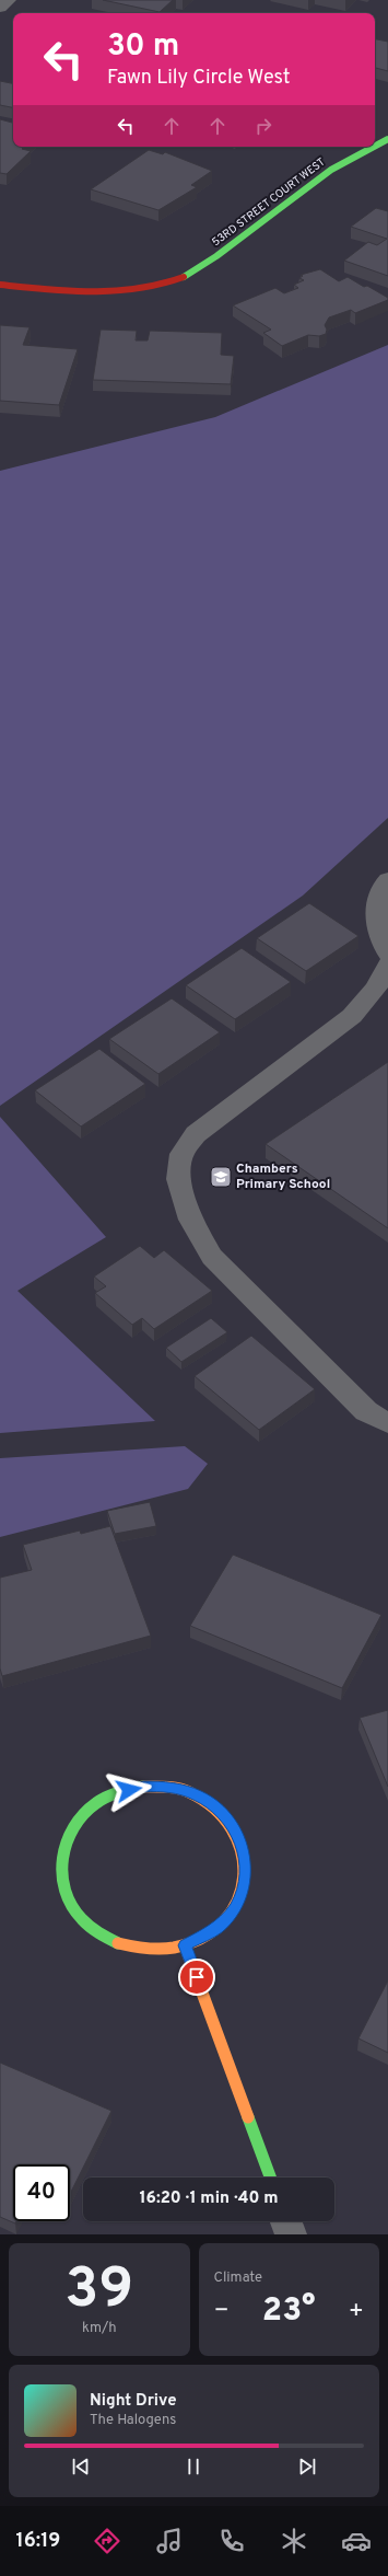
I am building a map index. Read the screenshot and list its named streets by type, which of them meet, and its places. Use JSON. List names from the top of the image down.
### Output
{
  "streets": {
    "street": ["53RD STREET COURT WEST"]
  },
  "places": {
    "school or university": ["Chambers Primary School"]
  },
  "page": {
    "turn": ["30 m", "Fawn Lily Circle West"],
    "limit": "40",
    "trip": "16:20 · 1 min · 40 m",
    "tile": [
      ["39", "km/h"],
      "Climate"
    ],
    "heat": ["−", "23°", "+"],
    "song": ["Night Drive", "The Halogens"],
    "tabs": "16:19"
  }
}
